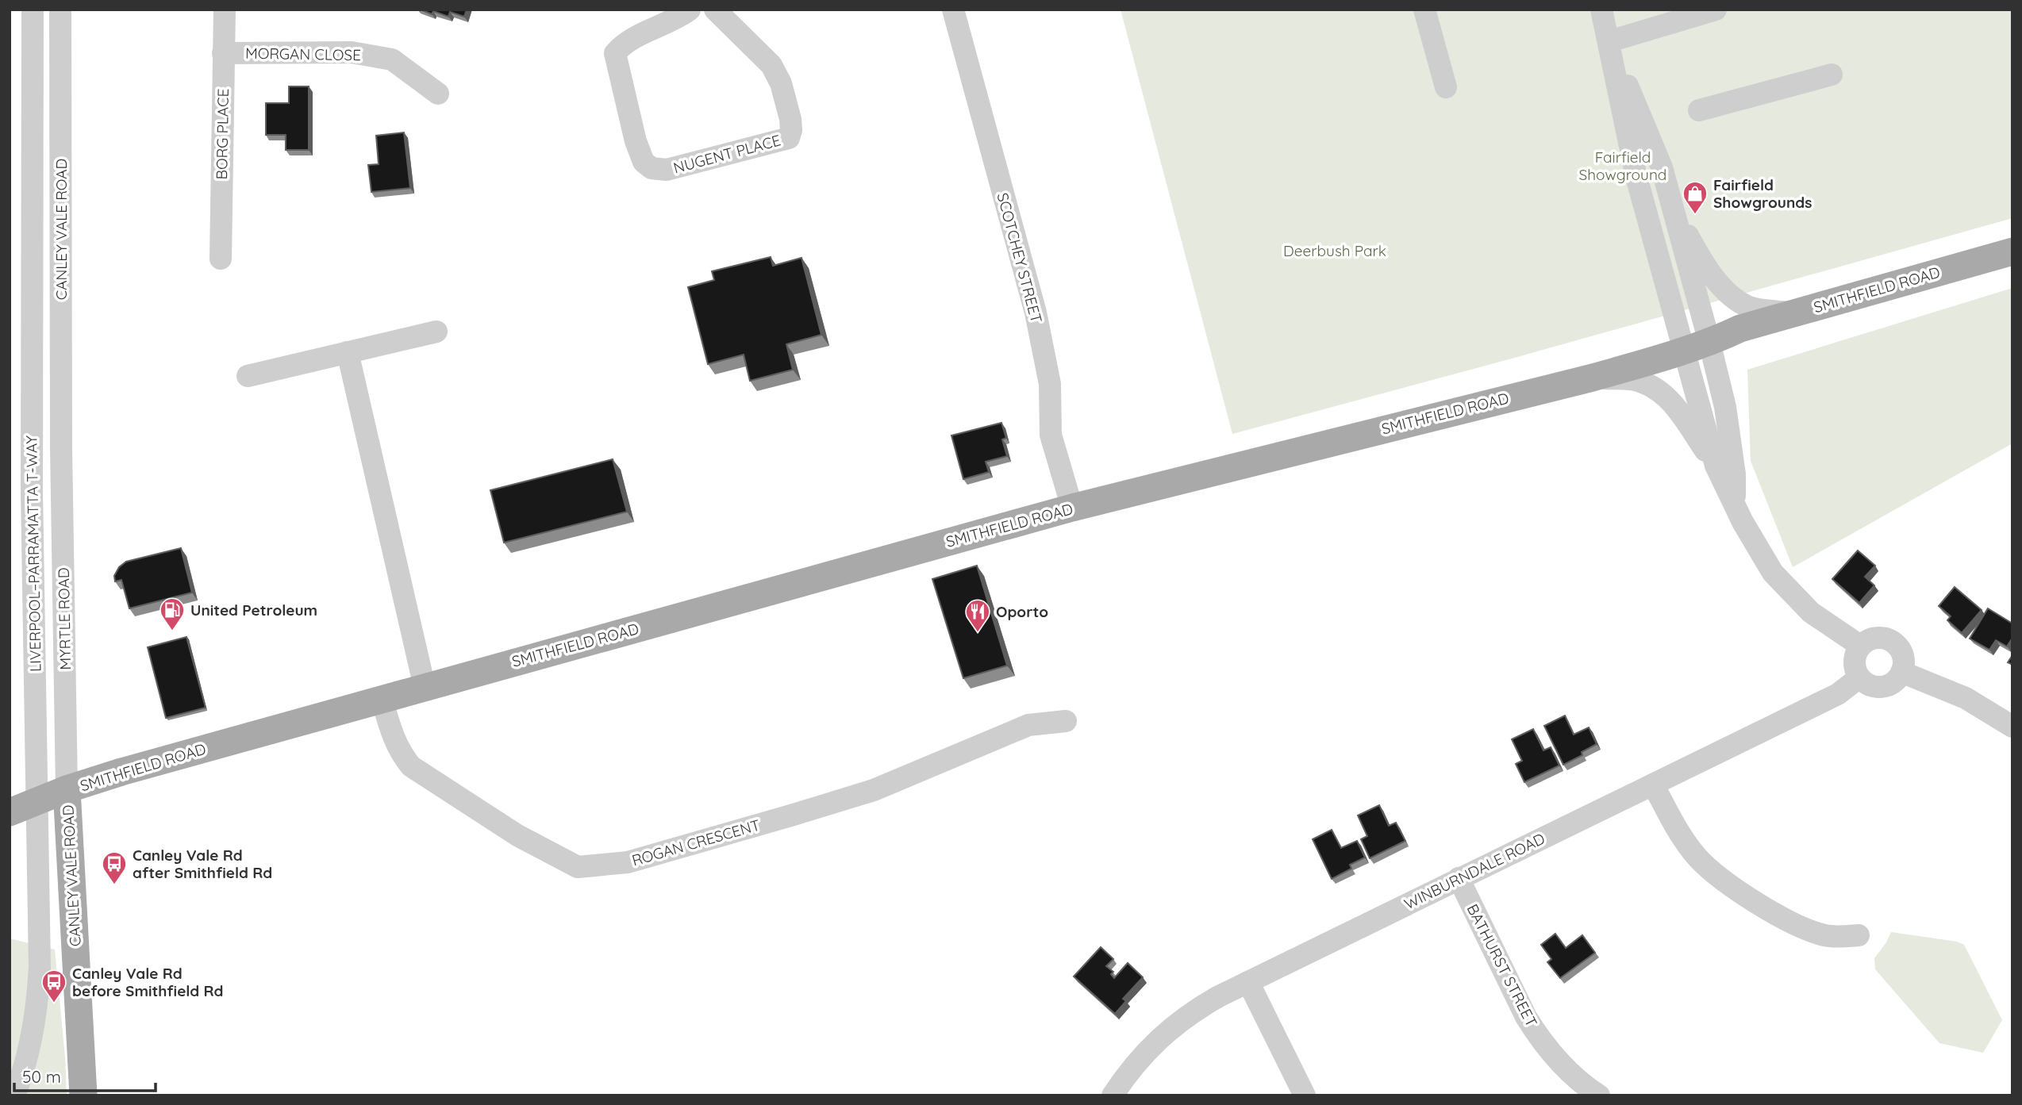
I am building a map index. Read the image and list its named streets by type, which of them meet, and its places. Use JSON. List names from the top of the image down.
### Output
{
  "streets": {
    "main road": ["CANLEY VALE ROAD", "SMITHFIELD ROAD"],
    "street": [
      "MORGAN CLOSE",
      "BORG PLACE",
      "NUGENT PLACE",
      "SCOTCHEY STREET",
      "LIVERPOOL–PARRAMATTA T-WAY",
      "MYRTLE ROAD",
      "ROGAN CRESCENT",
      "WINBURNDALE ROAD",
      "BATHURST STREET"
    ]
  },
  "crossings": [
    ["MORGAN CLOSE", "BORG PLACE"],
    ["CANLEY VALE ROAD", "SMITHFIELD ROAD"],
    ["CANLEY VALE ROAD", "MYRTLE ROAD"],
    ["SCOTCHEY STREET", "SMITHFIELD ROAD"],
    ["SMITHFIELD ROAD", "LIVERPOOL–PARRAMATTA T-WAY"],
    ["SMITHFIELD ROAD", "MYRTLE ROAD"],
    ["SMITHFIELD ROAD", "ROGAN CRESCENT"],
    ["WINBURNDALE ROAD", "BATHURST STREET"]
  ],
  "parks": ["Fairfield Showground", "Deerbush Park"],
  "places": {
    "shop": ["Fairfield Showgrounds"],
    "fuel station": ["United Petroleum"],
    "restaurant": ["Oporto"],
    "bus stop": ["Canley Vale Rd after Smithfield Rd", "Canley Vale Rd before Smithfield Rd"]
  },
  "scale_bar": "50 m"
}
